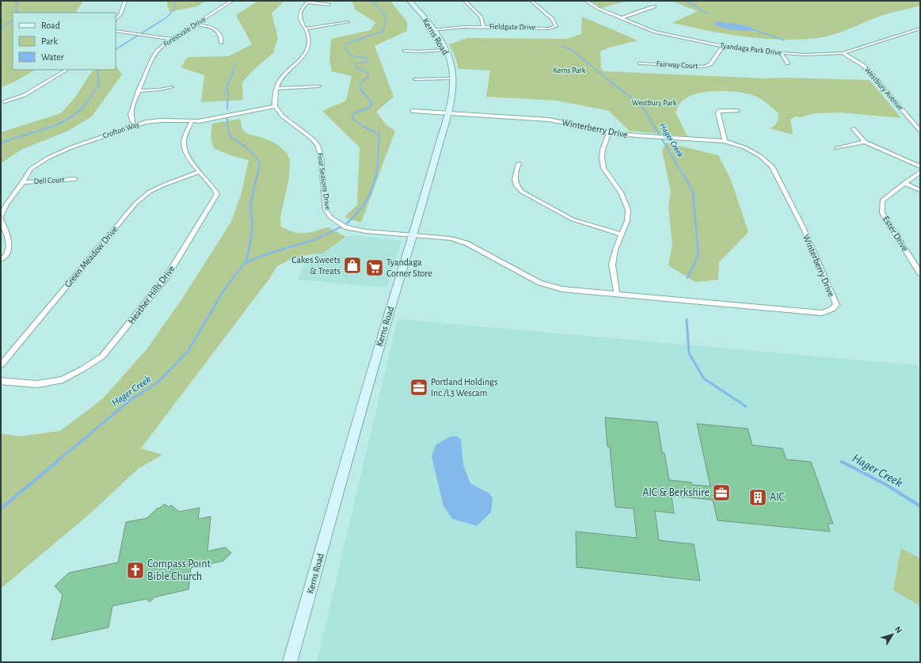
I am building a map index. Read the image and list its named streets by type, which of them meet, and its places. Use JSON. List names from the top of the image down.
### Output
{
  "streets": {
    "street": [
      "Fieldgate Drive",
      "Forestvale Drive",
      "Kerns Road",
      "Tyandaga Park Drive",
      "Fairway Court",
      "Westbury Avenue",
      "Winterberry Drive",
      "Crofton Way",
      "Dell Court",
      "Four Seasons Drive",
      "Ester Drive",
      "Green Meadow Drive",
      "Heather Hills Drive"
    ]
  },
  "crossings": [
    ["Fieldgate Drive", "Kerns Road"],
    ["Forestvale Drive", "Crofton Way"],
    ["Kerns Road", "Winterberry Drive"],
    ["Kerns Road", "Four Seasons Drive"],
    ["Tyandaga Park Drive", "Fairway Court"],
    ["Tyandaga Park Drive", "Westbury Avenue"],
    ["Winterberry Drive", "Four Seasons Drive"],
    ["Crofton Way", "Dell Court"],
    ["Crofton Way", "Four Seasons Drive"],
    ["Crofton Way", "Heather Hills Drive"],
    ["Green Meadow Drive", "Heather Hills Drive"]
  ],
  "water": ["Hager Creek"],
  "parks": ["Kerns Park", "Westbury Park"],
  "places": {
    "shop": ["Cakes Sweets & Treats"],
    "supermarket": ["Tyandaga Corner Store"],
    "office": ["Portland Holdings Inc./L3 Wescam", "AIC & Berkshire"],
    "building": ["AIC"],
    "church": ["Compass Point Bible Church"]
  },
  "legend": ["Road", "Park", "Water"],
  "north": "top right"
}
